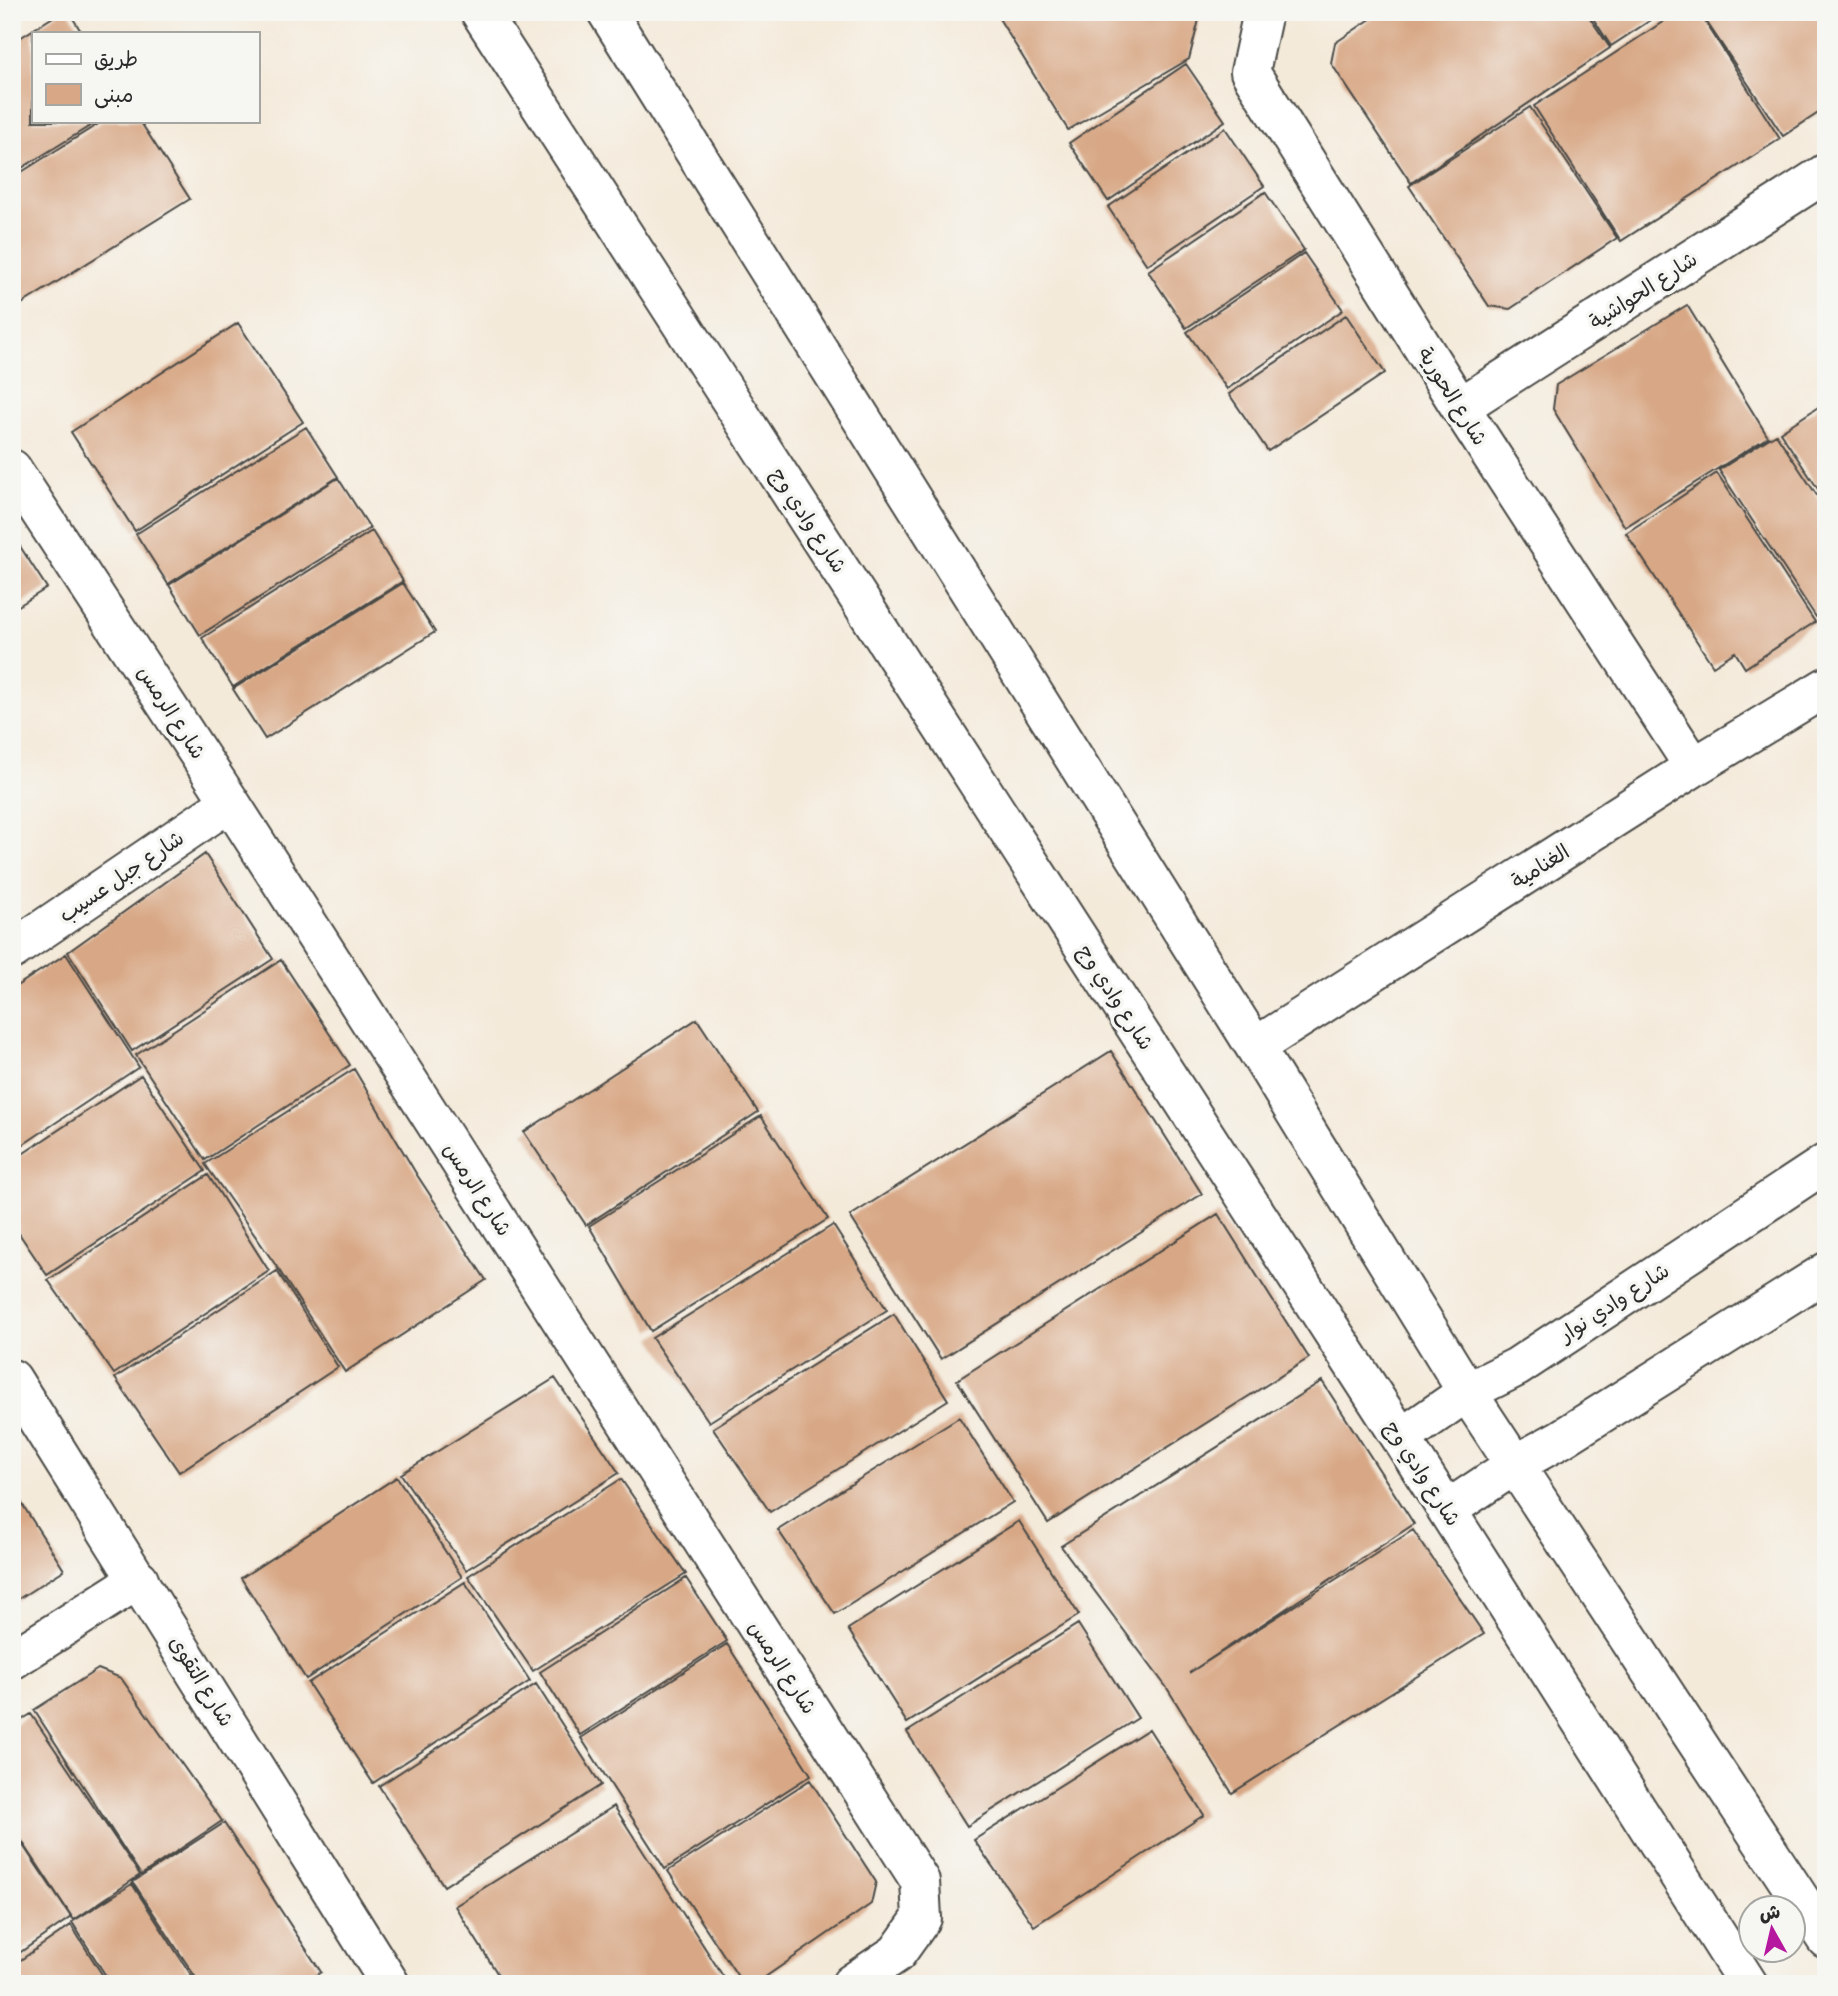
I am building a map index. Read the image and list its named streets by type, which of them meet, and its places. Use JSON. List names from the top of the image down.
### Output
{
  "streets": {
    "street": [
      "شارع الحواشية",
      "شارع الحورية",
      "شارع وادي وج",
      "شارع الرمس",
      "الغنامية",
      "شارع جبل عسيب",
      "شارع وادي نوار",
      "شارع التقوى"
    ]
  },
  "crossings": [
    ["شارع الحواشية", "شارع الحورية"],
    ["شارع الحورية", "الغنامية"],
    ["شارع وادي وج", "شارع وادي نوار"],
    ["شارع الرمس", "شارع جبل عسيب"]
  ],
  "legend": ["طريق", "مبنى"],
  "north": "top"
}
